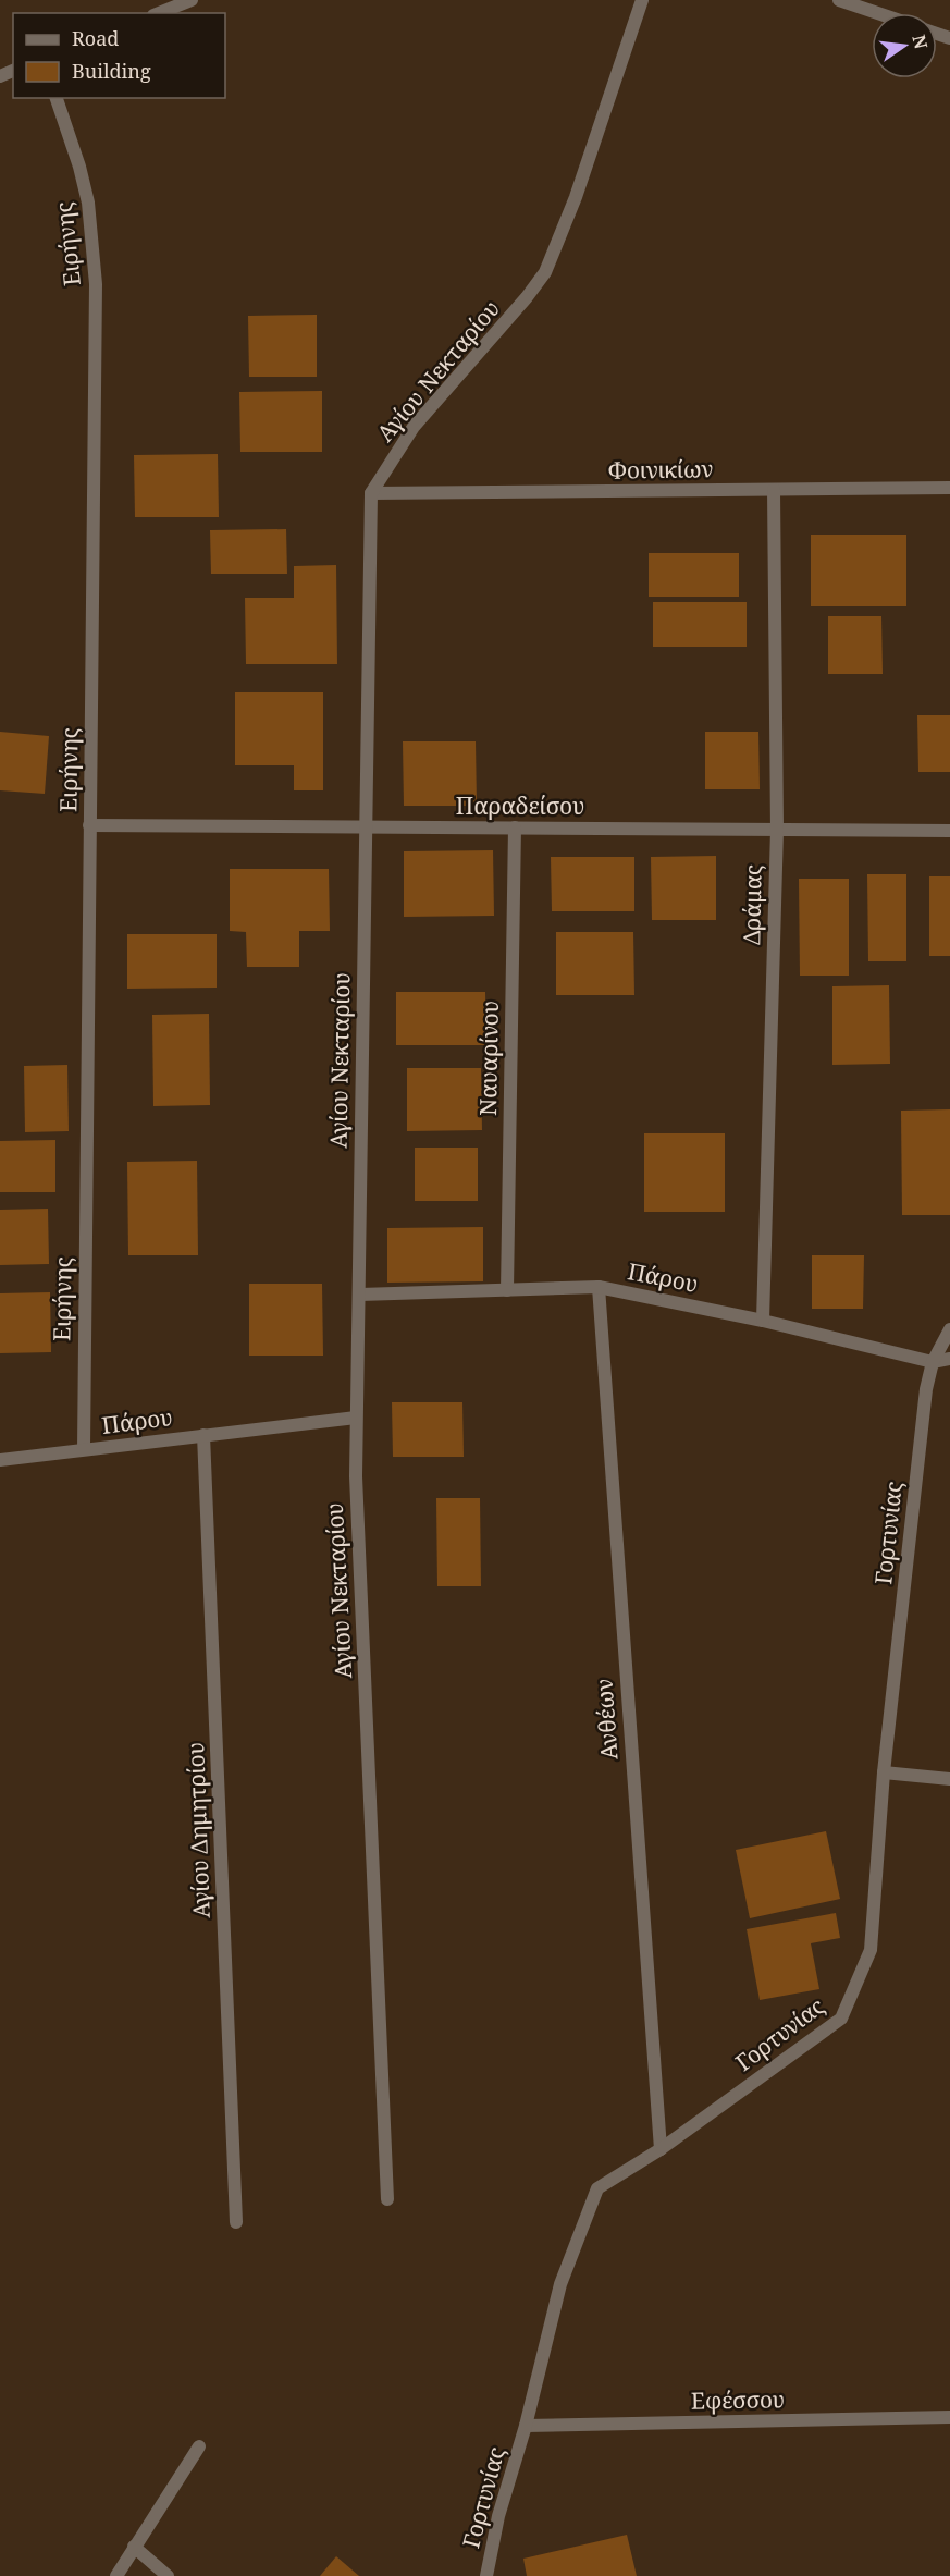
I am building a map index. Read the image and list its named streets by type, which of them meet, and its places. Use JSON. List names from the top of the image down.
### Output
{
  "streets": {
    "street": [
      "Ειρήνης",
      "Αγίου Νεκταρίου",
      "Φοινικίων",
      "Παραδείσου",
      "Δράμας",
      "Ναυαρίνου",
      "Πάρου",
      "Γορτυνίας",
      "Ανθέων",
      "Αγίου Δημητρίου",
      "Εφέσσου"
    ]
  },
  "crossings": [
    ["Ειρήνης", "Παραδείσου"],
    ["Ειρήνης", "Πάρου"],
    ["Αγίου Νεκταρίου", "Φοινικίων"],
    ["Αγίου Νεκταρίου", "Παραδείσου"],
    ["Αγίου Νεκταρίου", "Πάρου"],
    ["Φοινικίων", "Δράμας"],
    ["Παραδείσου", "Δράμας"],
    ["Παραδείσου", "Ναυαρίνου"],
    ["Δράμας", "Πάρου"],
    ["Ναυαρίνου", "Πάρου"],
    ["Πάρου", "Γορτυνίας"],
    ["Πάρου", "Ανθέων"],
    ["Πάρου", "Αγίου Δημητρίου"],
    ["Γορτυνίας", "Ανθέων"],
    ["Γορτυνίας", "Εφέσσου"]
  ],
  "legend": ["Road", "Building"],
  "north": "right"
}
